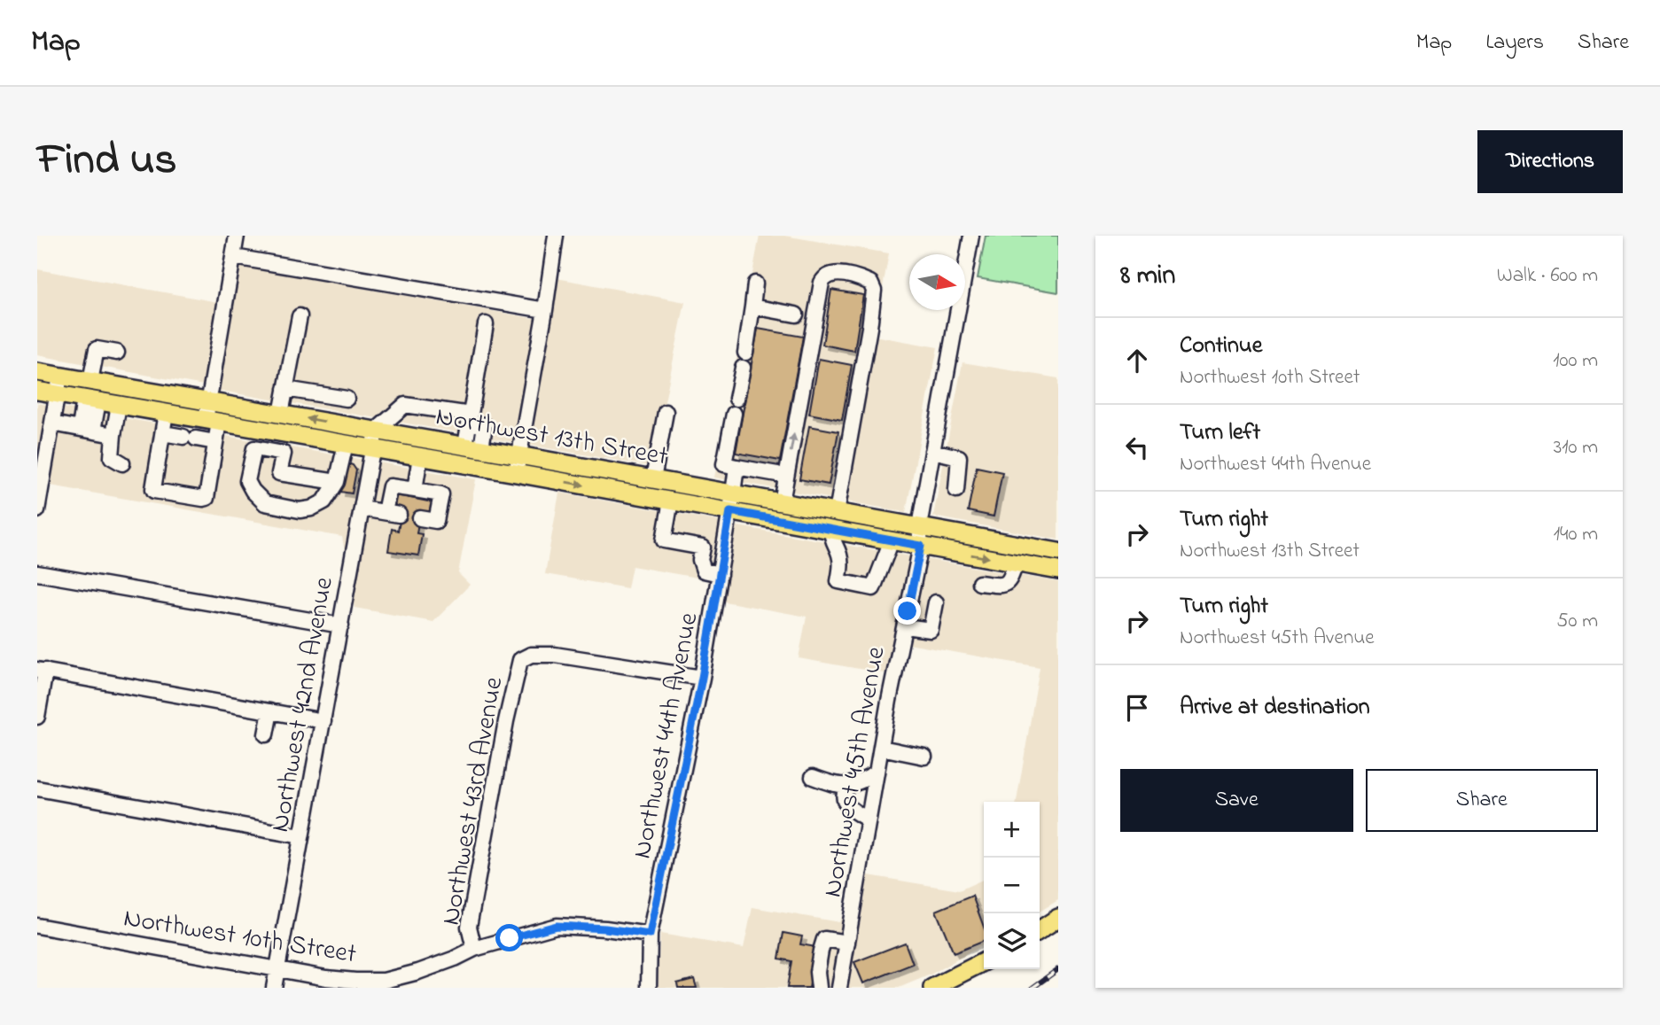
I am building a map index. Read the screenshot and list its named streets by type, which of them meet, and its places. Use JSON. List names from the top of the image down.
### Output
{
  "streets": {
    "main road": ["Northwest 13th Street"],
    "street": [
      "Northwest 42nd Avenue",
      "Northwest 44th Avenue",
      "Northwest 45th Avenue",
      "Northwest 43rd Avenue",
      "Northwest 10th Street"
    ]
  },
  "crossings": [
    ["Northwest 13th Street", "Northwest 42nd Avenue"],
    ["Northwest 13th Street", "Northwest 44th Avenue"],
    ["Northwest 13th Street", "Northwest 45th Avenue"],
    ["Northwest 42nd Avenue", "Northwest 10th Street"],
    ["Northwest 44th Avenue", "Northwest 43rd Avenue"],
    ["Northwest 44th Avenue", "Northwest 10th Street"],
    ["Northwest 43rd Avenue", "Northwest 10th Street"]
  ],
  "north": "right",
  "page": {
    "header": "Map",
    "nav": ["Map", "Layers", "Share"],
    "title": "Find us",
    "buttons": [
      "Directions",
      ["Save", "Share"]
    ],
    "heading": ["8 min", "Walk · 600 m"],
    "list": [
      ["Continue", "Northwest 10th Street", "100 m"],
      ["Turn left", "Northwest 44th Avenue", "310 m"],
      ["Turn right", "Northwest 13th Street", "140 m"],
      ["Turn right", "Northwest 45th Avenue", "50 m"],
      "Arrive at destination"
    ],
    "map_buttons": ["+", "−"]
  }
}
